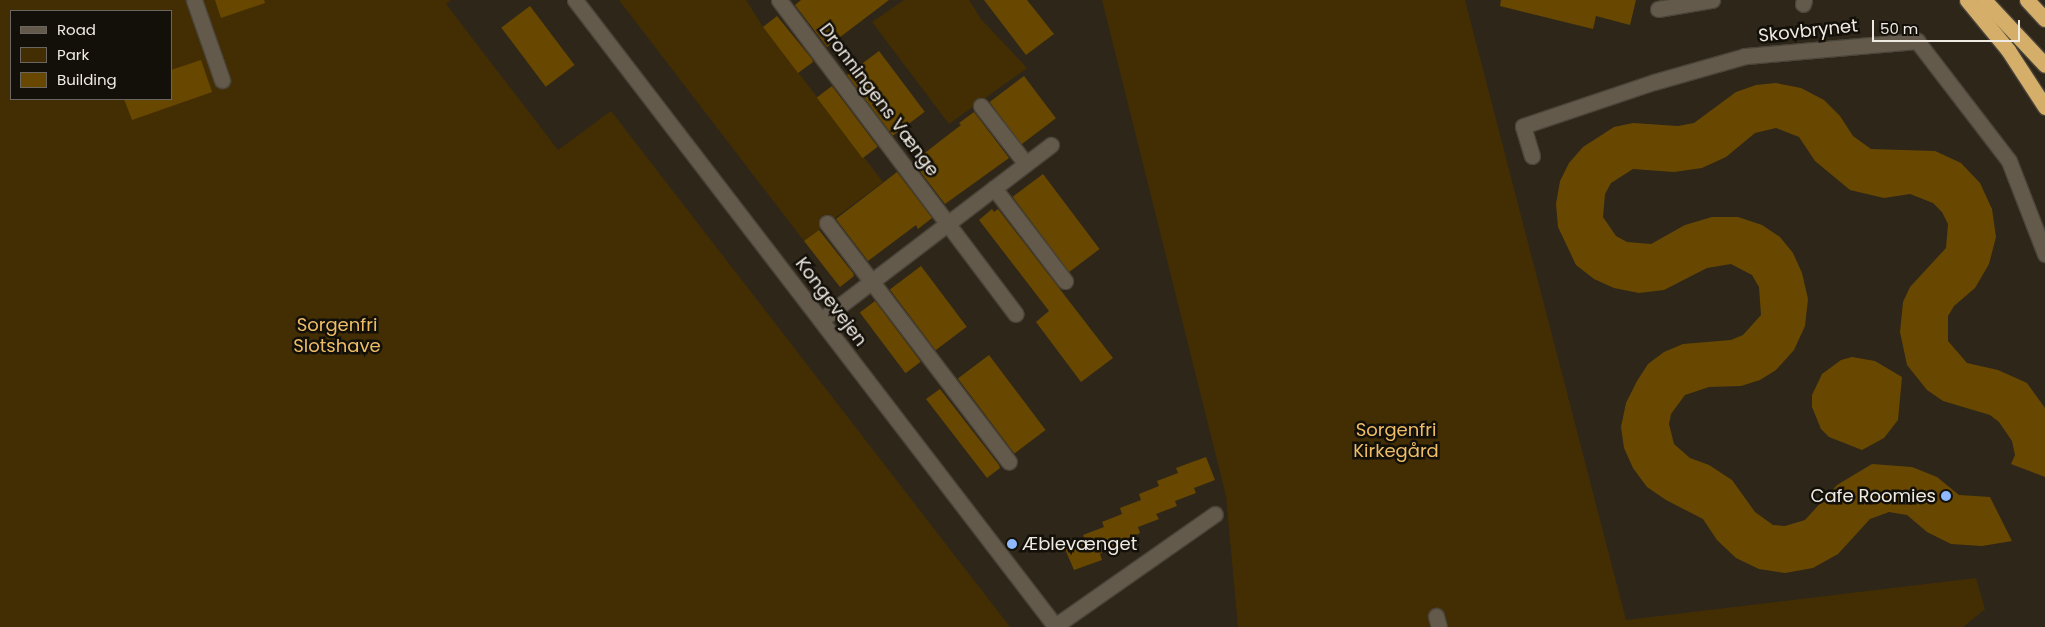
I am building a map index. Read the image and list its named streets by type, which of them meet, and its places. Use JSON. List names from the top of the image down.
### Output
{
  "streets": {
    "street": ["Skovbrynet", "Dronningens Vænge", "Kongevejen"]
  },
  "parks": ["Sorgenfri Slotshave", "Sorgenfri Kirkegård"],
  "places": ["Cafe Roomies", "Æblevænget"],
  "legend": ["Road", "Park", "Building"],
  "scale_bar": "50 m"
}
